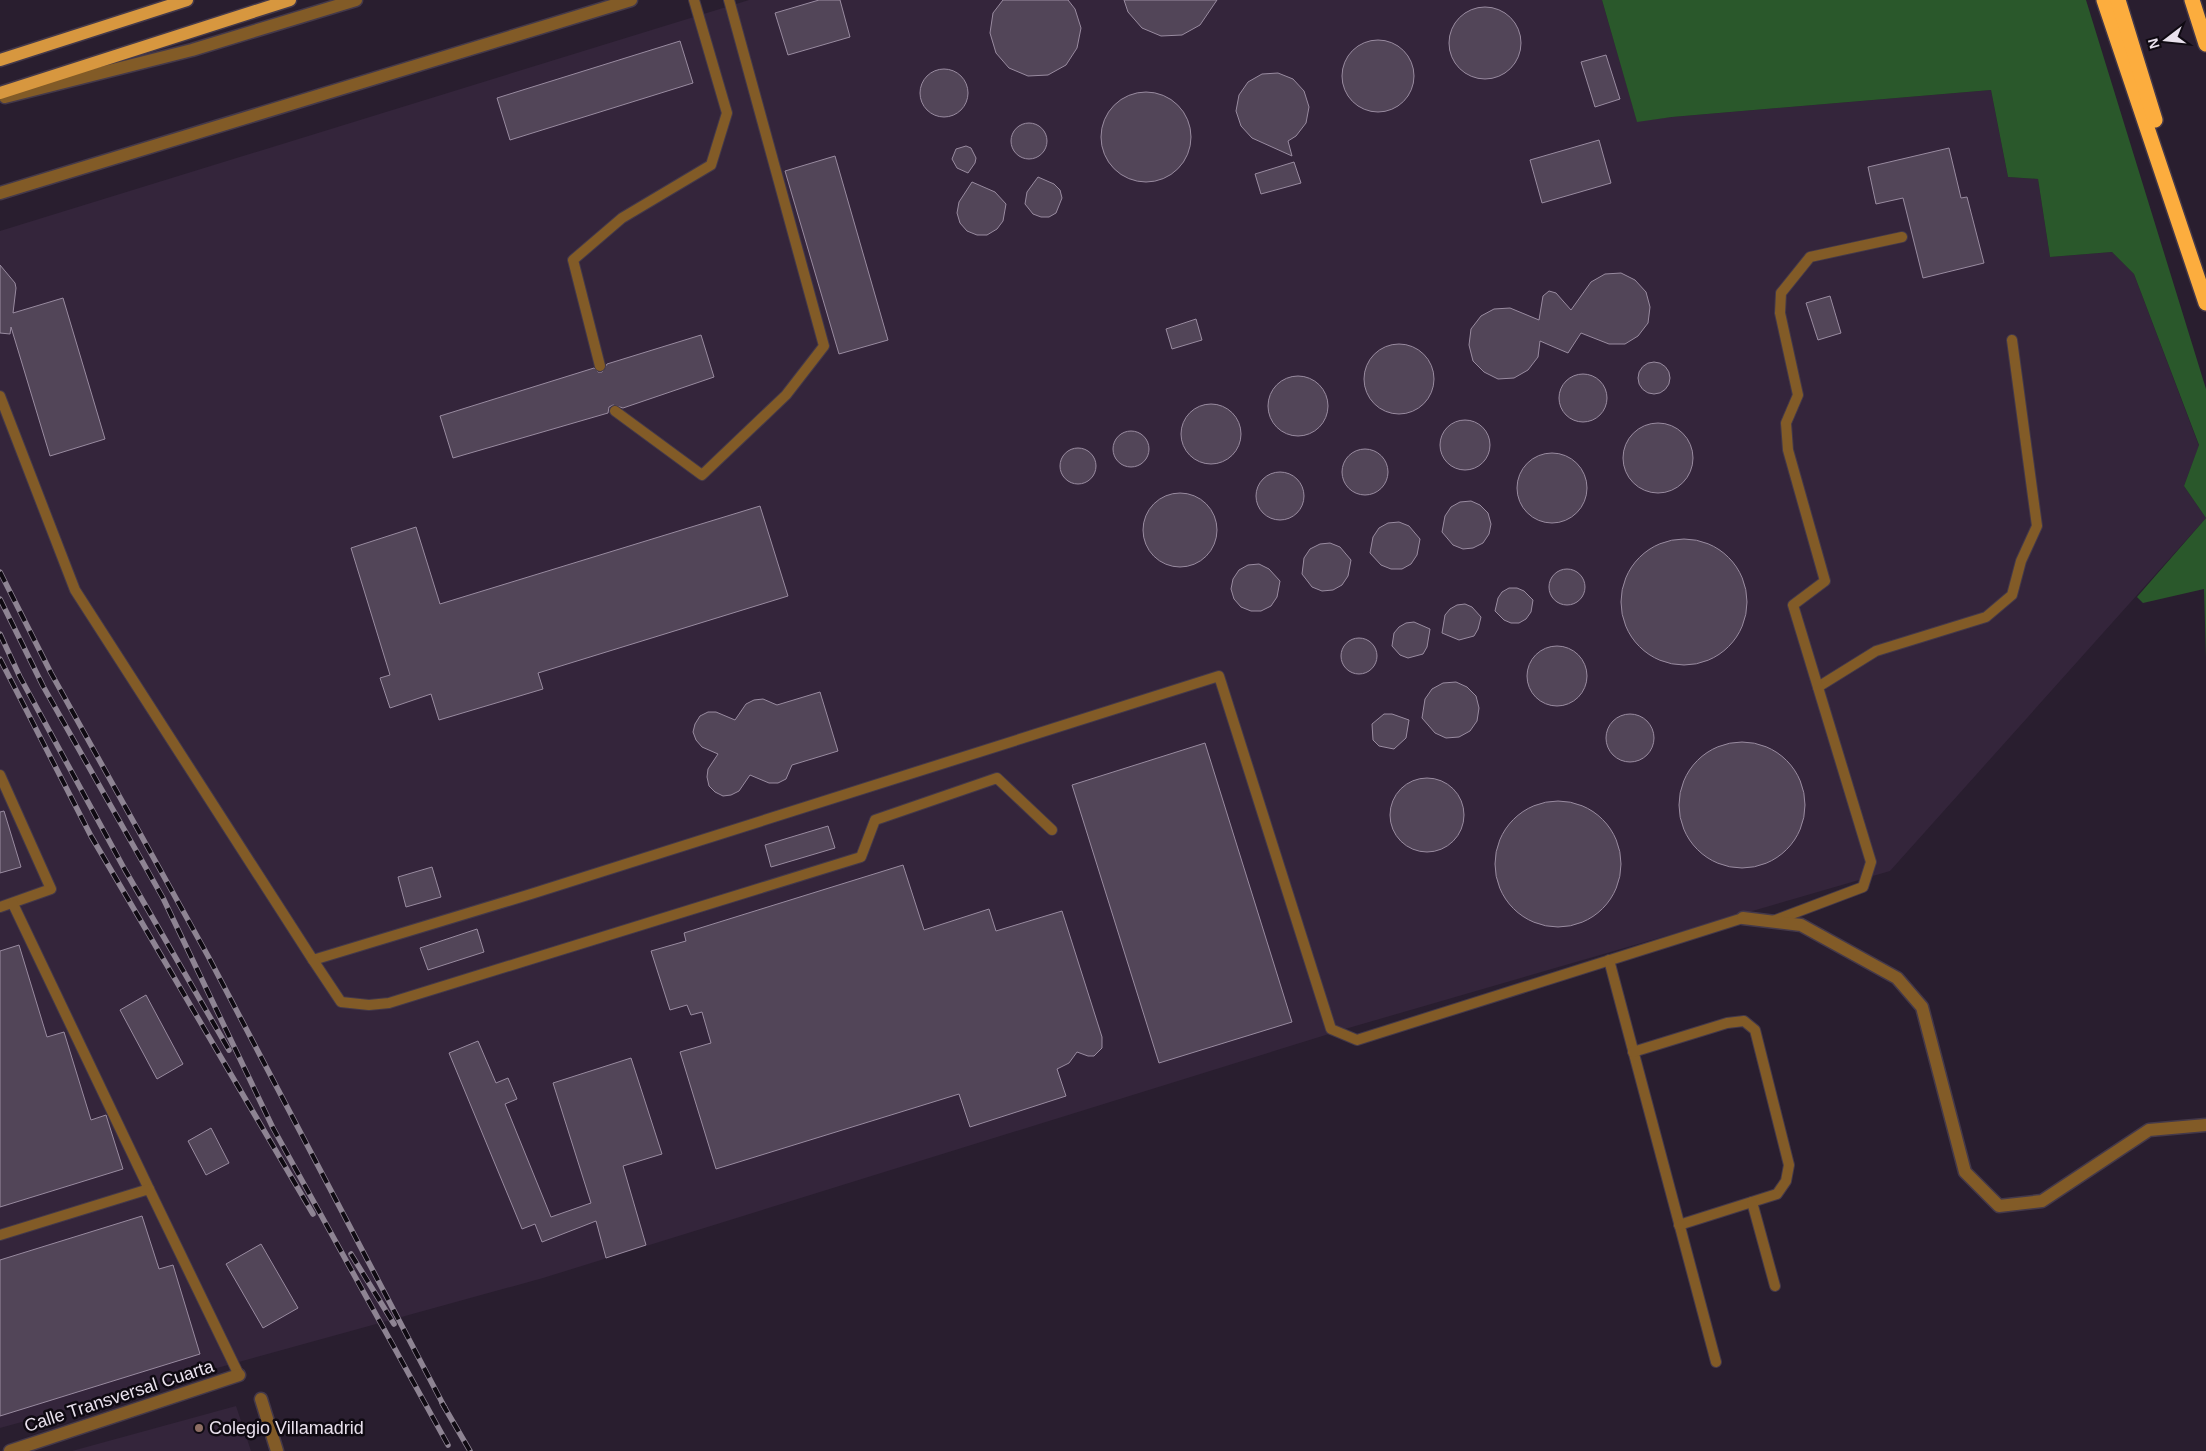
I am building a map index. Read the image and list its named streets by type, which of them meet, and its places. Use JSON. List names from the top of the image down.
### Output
{
  "streets": {
    "street": ["Calle Transversal Cuarta"]
  },
  "places": ["Colegio Villamadrid"],
  "north": "left"
}
